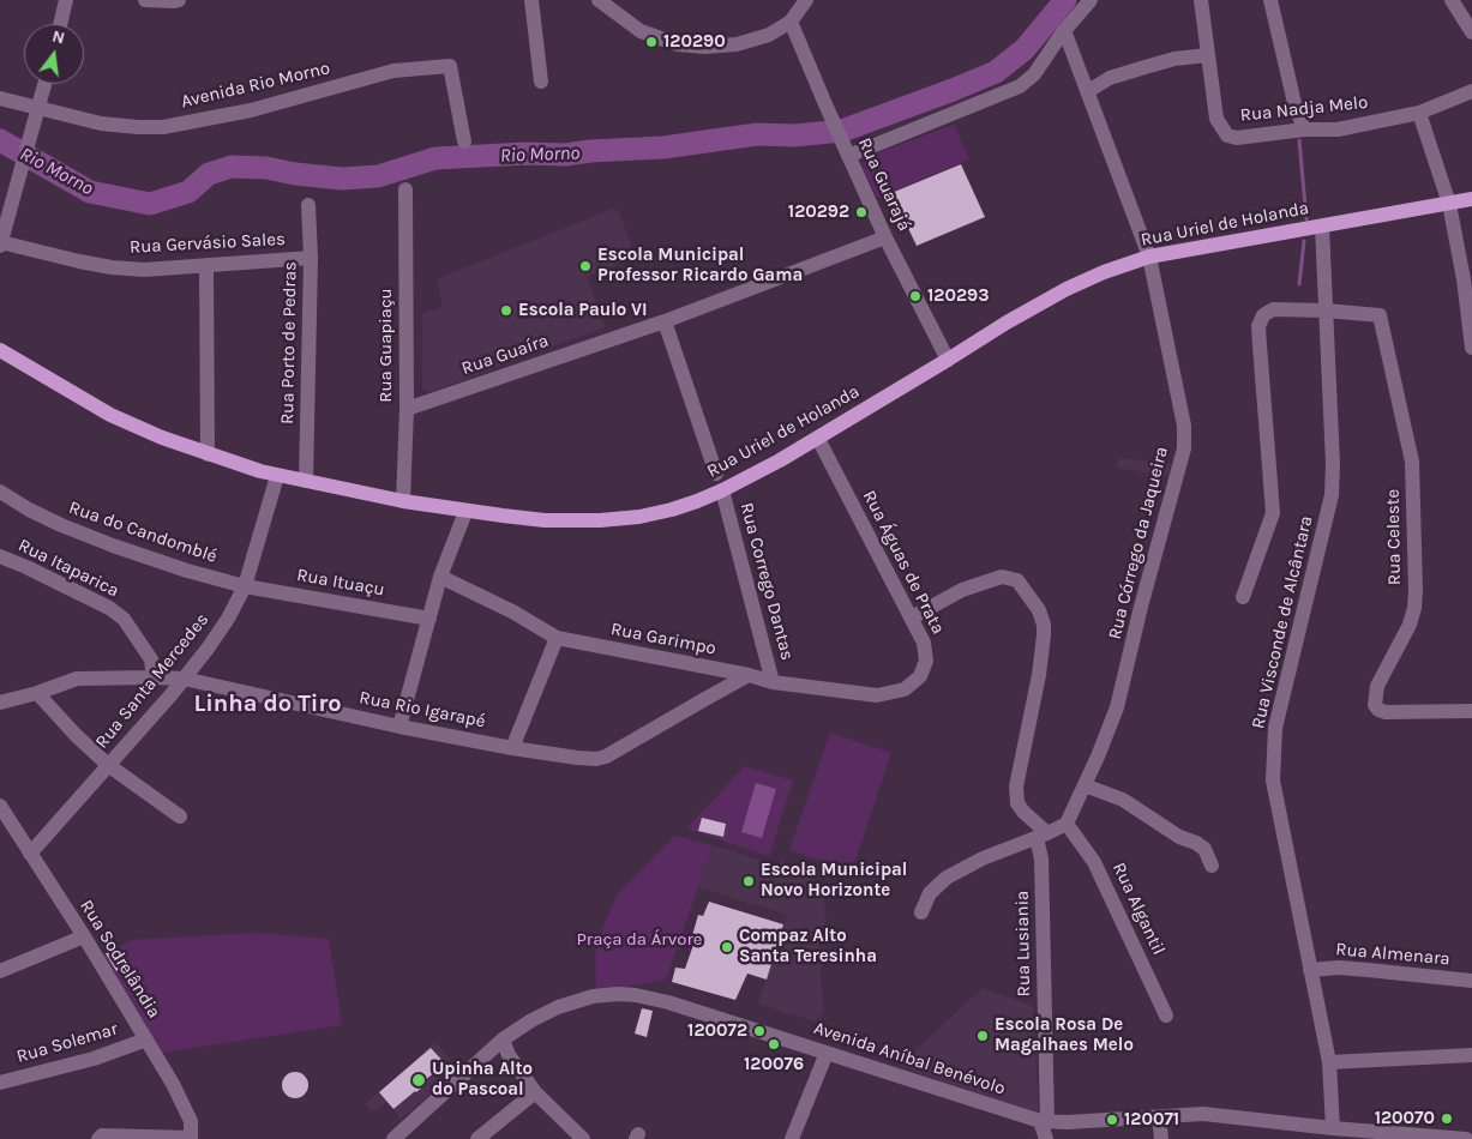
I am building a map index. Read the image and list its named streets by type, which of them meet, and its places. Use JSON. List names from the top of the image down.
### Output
{
  "streets": {
    "main road": ["Rua Uriel de Holanda"],
    "street": [
      "Avenida Rio Morno",
      "Rua Nadja Melo",
      "Rua Guarajá",
      "Rua Gervásio Sales",
      "Rua Porto de Pedras",
      "Rua Guapiaçu",
      "Rua Guaíra",
      "Rua do Candomblé",
      "Rua Celeste",
      "Rua Córrego da Jaqueira",
      "Rua Águas de Prata",
      "Rua Itaparica",
      "Rua Corrego Dantas",
      "Rua Ituaçu",
      "Rua Visconde de Alcântara",
      "Rua Garimpo",
      "Rua Santa Mercedes",
      "Rua Rio Igarapé",
      "Rua Algantil",
      "Rua Lusiania",
      "Rua Almenara",
      "Rua Sodrelândia",
      "Rua Solemar",
      "Avenida Aníbal Benévolo"
    ]
  },
  "crossings": [
    ["Rua Guarajá", "Rua Uriel de Holanda"],
    ["Rua Guarajá", "Rua Guaíra"],
    ["Rua Uriel de Holanda", "Rua Porto de Pedras"],
    ["Rua Uriel de Holanda", "Rua Guapiaçu"],
    ["Rua Uriel de Holanda", "Rua Córrego da Jaqueira"],
    ["Rua Uriel de Holanda", "Rua Águas de Prata"],
    ["Rua Uriel de Holanda", "Rua Corrego Dantas"],
    ["Rua Uriel de Holanda", "Rua Visconde de Alcântara"],
    ["Rua Uriel de Holanda", "Rua Santa Mercedes"],
    ["Rua Gervásio Sales", "Rua Porto de Pedras"],
    ["Rua Guapiaçu", "Rua Guaíra"],
    ["Rua do Candomblé", "Rua Ituaçu"],
    ["Rua do Candomblé", "Rua Santa Mercedes"],
    ["Rua Celeste", "Rua Visconde de Alcântara"],
    ["Rua Córrego da Jaqueira", "Rua Algantil"],
    ["Rua Águas de Prata", "Rua Garimpo"],
    ["Rua Itaparica", "Rua Rio Igarapé"],
    ["Rua Corrego Dantas", "Rua Garimpo"],
    ["Rua Ituaçu", "Rua Santa Mercedes"],
    ["Rua Visconde de Alcântara", "Rua Almenara"],
    ["Rua Visconde de Alcântara", "Avenida Aníbal Benévolo"],
    ["Rua Garimpo", "Rua Rio Igarapé"],
    ["Rua Santa Mercedes", "Rua Rio Igarapé"],
    ["Rua Santa Mercedes", "Rua Sodrelândia"],
    ["Rua Lusiania", "Avenida Aníbal Benévolo"],
    ["Rua Sodrelândia", "Rua Solemar"]
  ],
  "districts": ["Linha do Tiro"],
  "water": ["Rio Morno"],
  "parks": ["Praça da Árvore"],
  "places": [
    "120290",
    "120292",
    "Escola Municipal Professor Ricardo Gama",
    "120293",
    "Escola Paulo VI",
    "Escola Municipal Novo Horizonte",
    "Compaz Alto Santa Teresinha",
    "120072",
    "Escola Rosa De Magalhaes Melo",
    "120076",
    "Upinha Alto do Pascoal",
    "120070",
    "120071"
  ],
  "north": "top"
}
